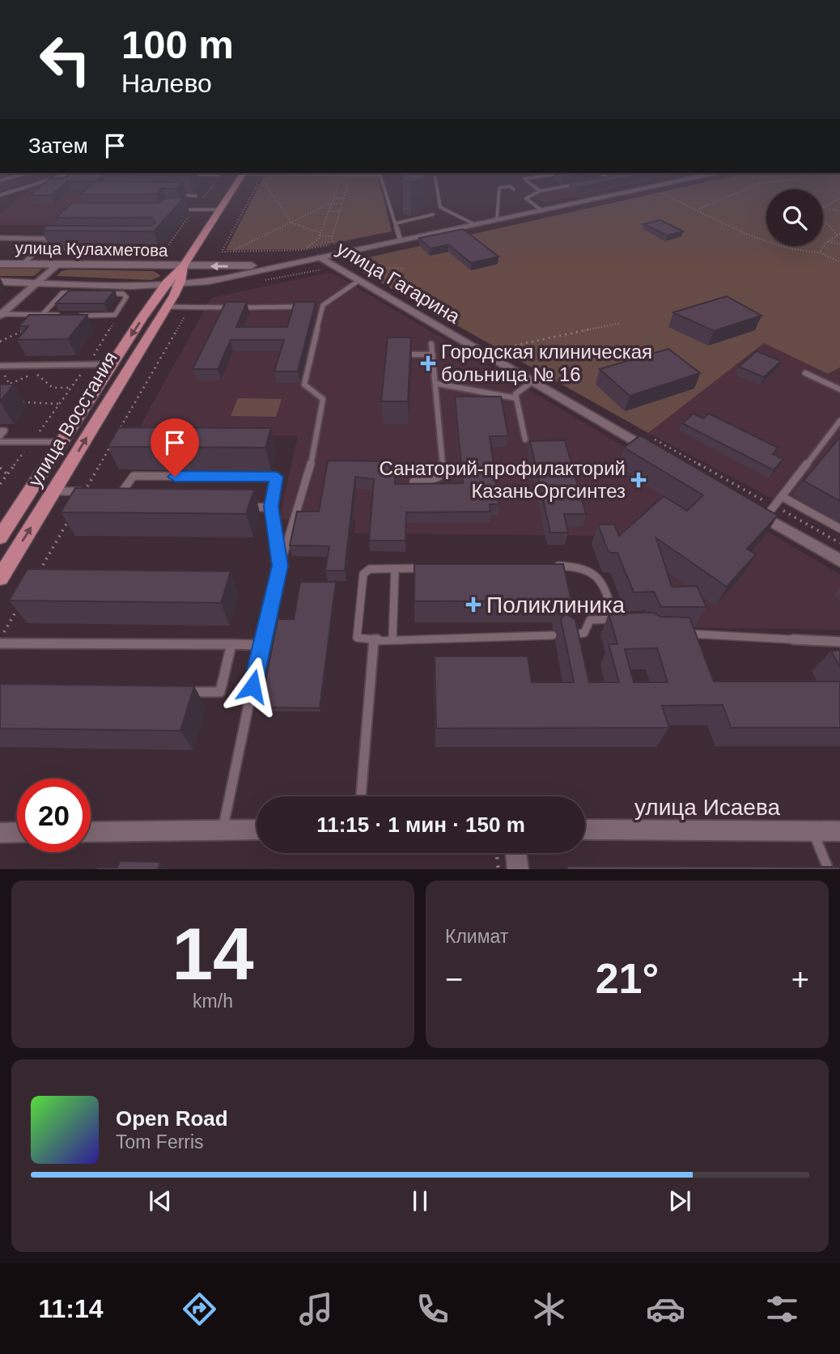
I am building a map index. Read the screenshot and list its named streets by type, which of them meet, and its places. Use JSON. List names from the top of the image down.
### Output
{
  "streets": {
    "main road": ["улица Кулахметова", "улица Восстания"],
    "street": ["улица Гагарина", "улица Исаева"]
  },
  "crossings": [
    ["улица Кулахметова", "улица Восстания"]
  ],
  "places": {
    "health": ["Городская клиническая больница № 16", "Санаторий-профилакторий КазаньОргсинтез", "Поликлиника"]
  },
  "page": {
    "turn": ["100 m", "Налево"],
    "then": "Затем",
    "limit": "20",
    "trip": "11:15 · 1 мин · 150 m",
    "tile": [
      ["14", "km/h"],
      "Климат"
    ],
    "heat": ["−", "21°", "+"],
    "song": ["Open Road", "Tom Ferris"],
    "tabs": "11:14"
  }
}
